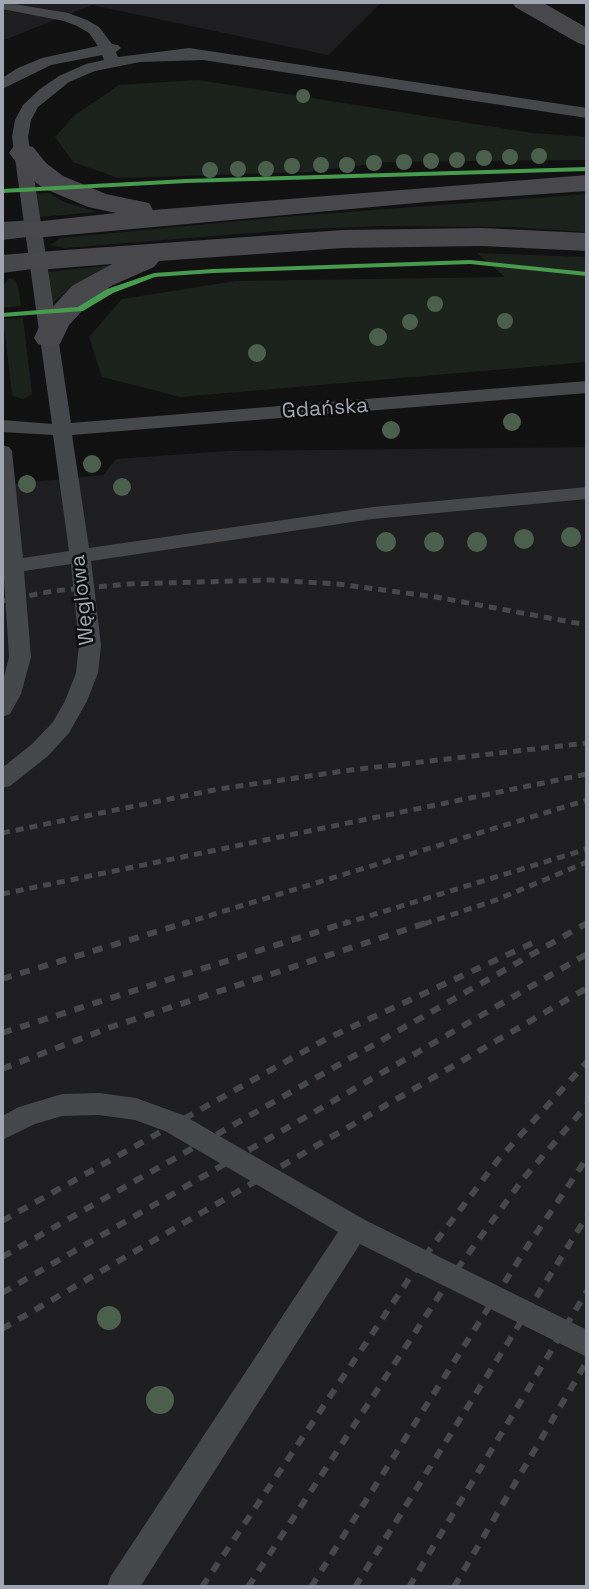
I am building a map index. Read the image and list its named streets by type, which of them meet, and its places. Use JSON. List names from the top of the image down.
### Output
{
  "streets": {
    "lane": ["Gdańska", "Węglowa"]
  },
  "crossings": [
    ["Gdańska", "Węglowa"]
  ]
}
